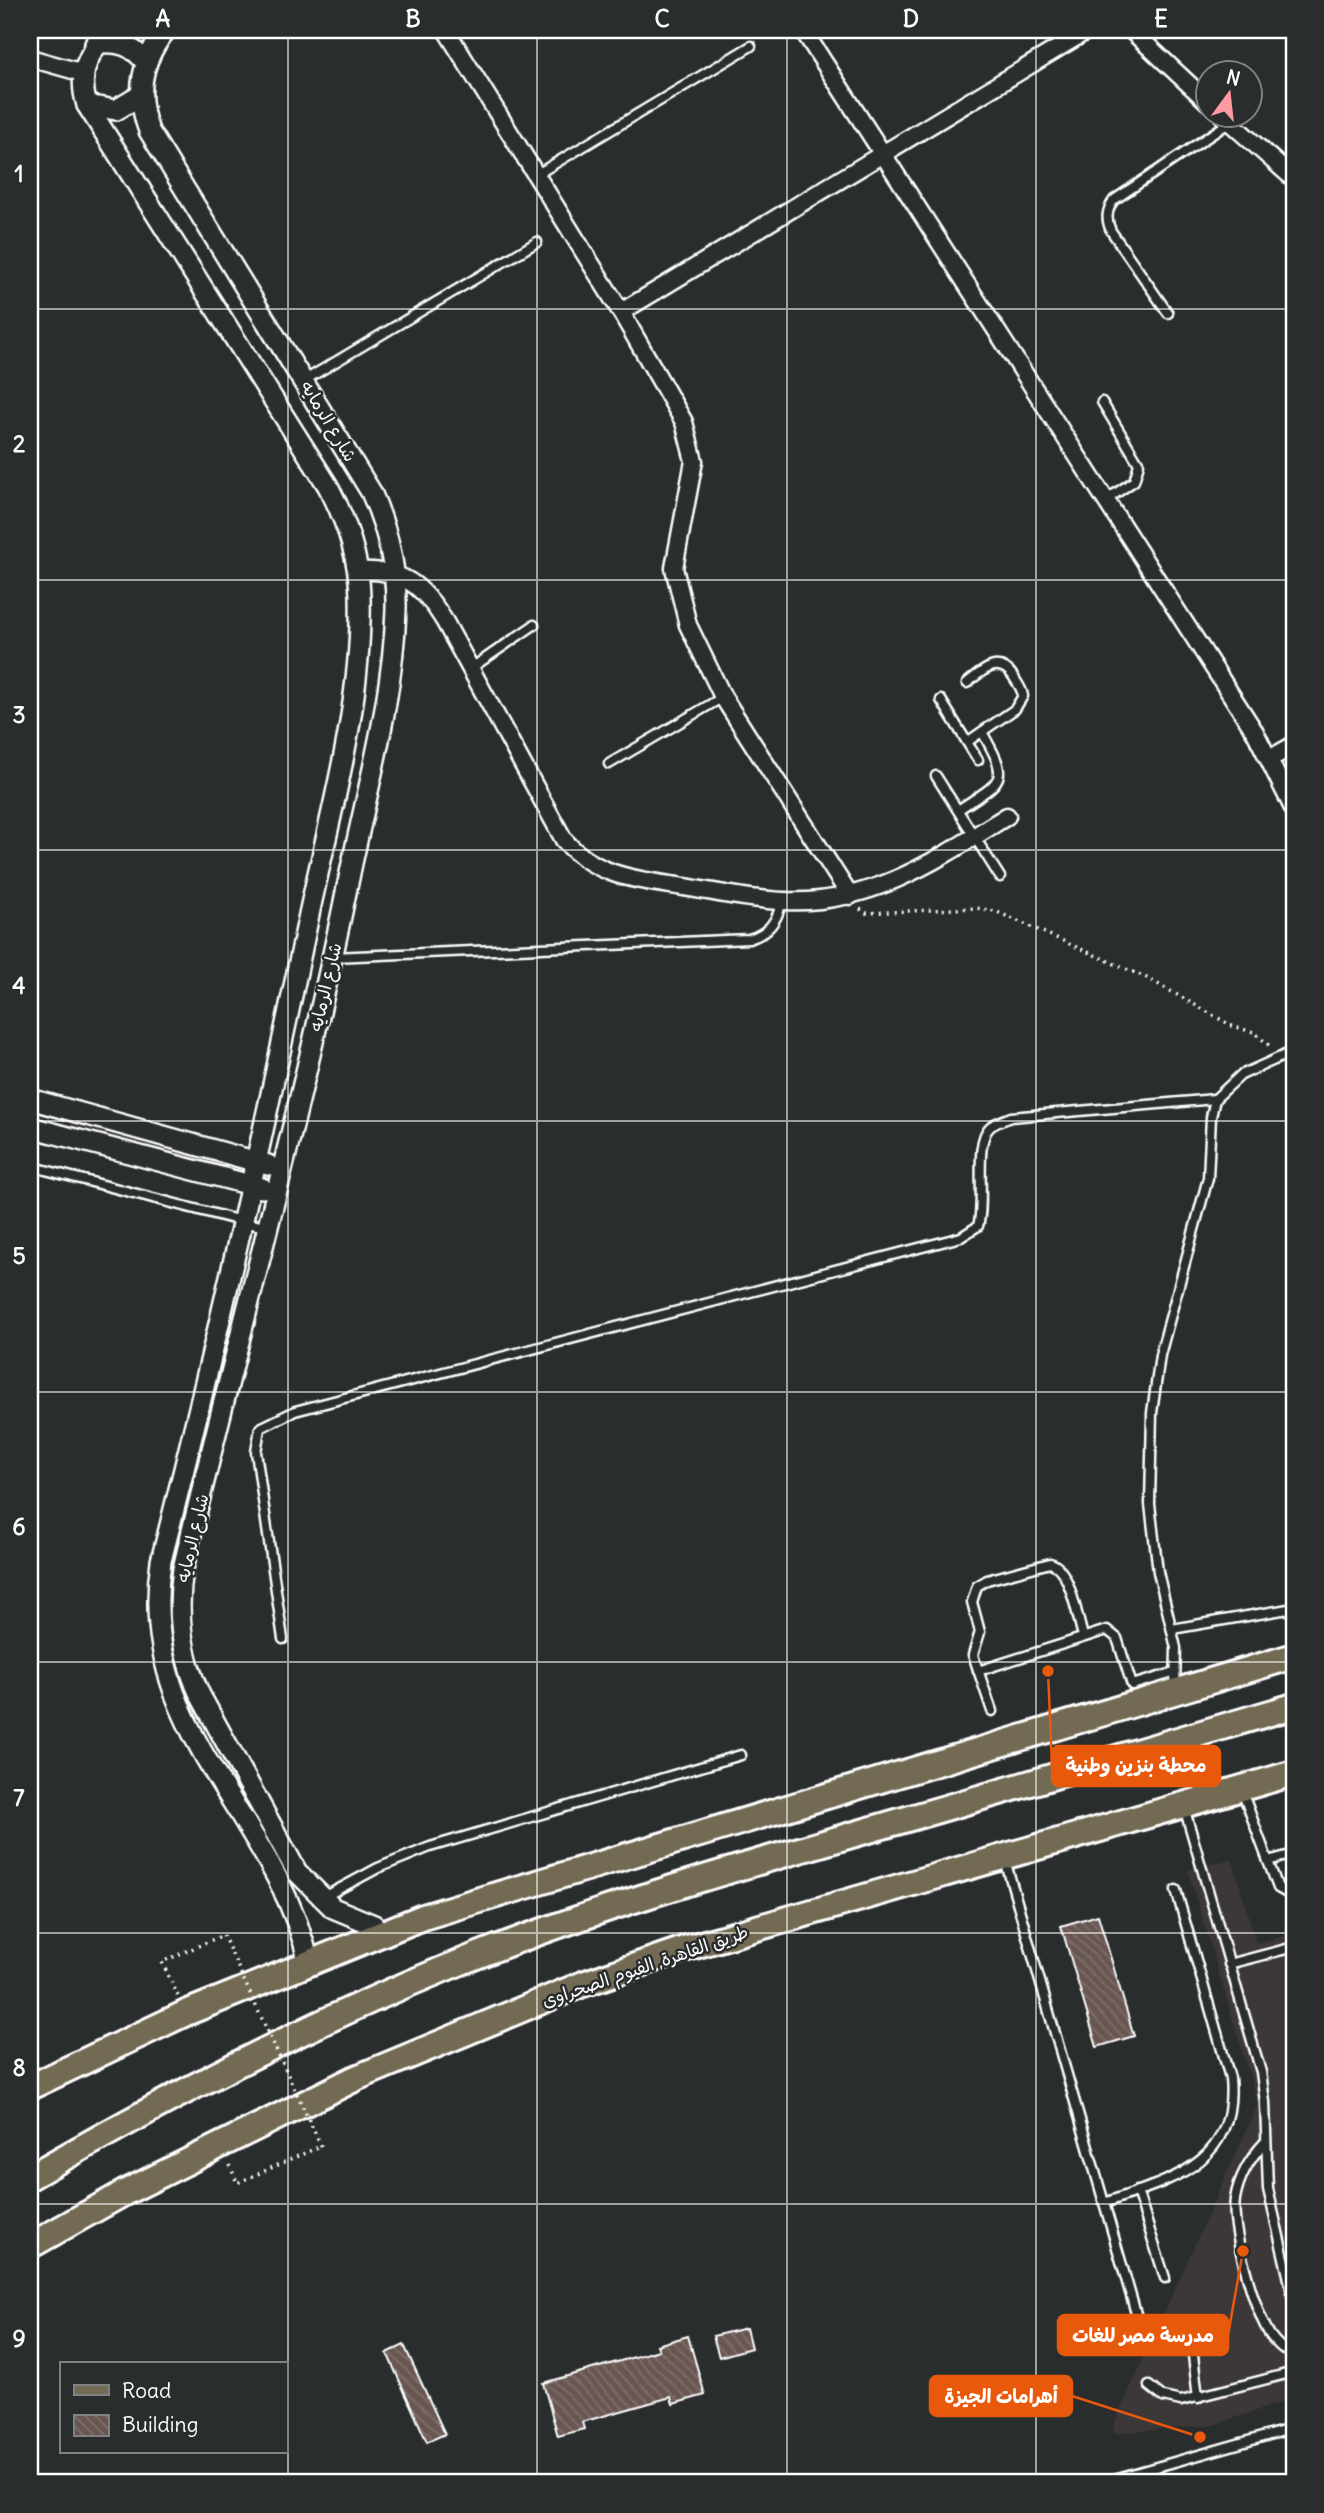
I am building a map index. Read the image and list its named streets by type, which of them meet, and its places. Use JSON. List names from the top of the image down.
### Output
{
  "streets": {
    "main road": ["طريق القاهرة, الفيوم الصحراوى"],
    "street": ["شارع الرمايه"]
  },
  "places": ["محطة بنزين وطنية", "مدرسة مصر للغات", "أهرامات الجيزة"],
  "legend": ["Road", "Building"],
  "north": "top",
  "grid": {
    "columns": [
      "A",
      "B",
      "C",
      "D",
      "E"
    ],
    "rows": [
      "1",
      "2",
      "3",
      "4",
      "5",
      "6",
      "7",
      "8",
      "9"
    ]
  }
}
